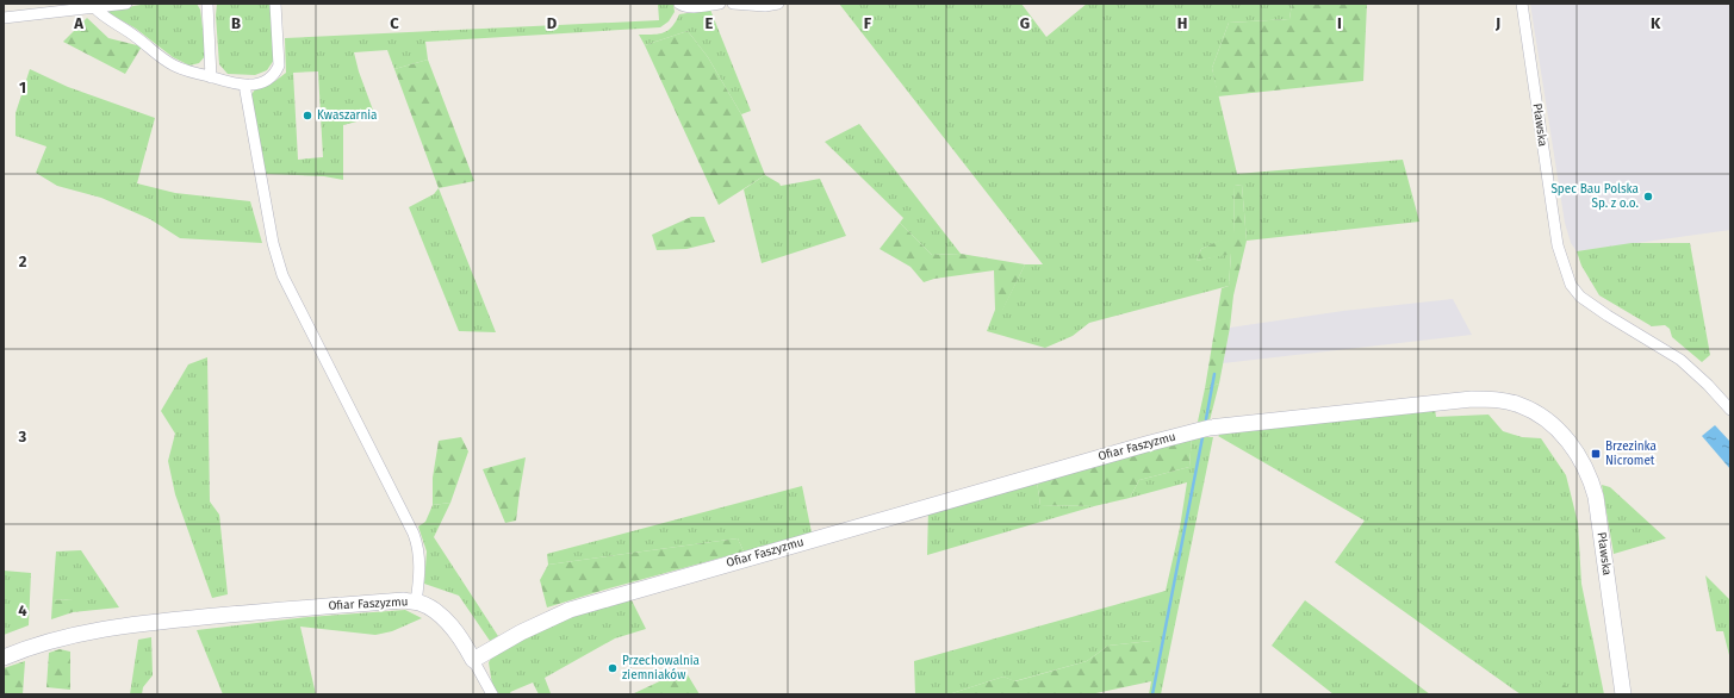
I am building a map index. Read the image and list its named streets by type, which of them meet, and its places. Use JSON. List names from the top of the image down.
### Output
{
  "streets": {
    "street": ["Pławska", "Ofiar Faszyzmu"]
  },
  "crossings": [
    ["Pławska", "Ofiar Faszyzmu"]
  ],
  "places": {
    "other": ["Kwaszarnia", "Spec Bau Polska Sp. z o.o.", "Przechowalnia ziemniaków"],
    "transit": ["Brzezinka Nicromet"]
  },
  "grid": {
    "columns": [
      "A",
      "B",
      "C",
      "D",
      "E",
      "F",
      "G",
      "H",
      "I",
      "J",
      "K"
    ],
    "rows": [
      "1",
      "2",
      "3",
      "4"
    ]
  }
}
